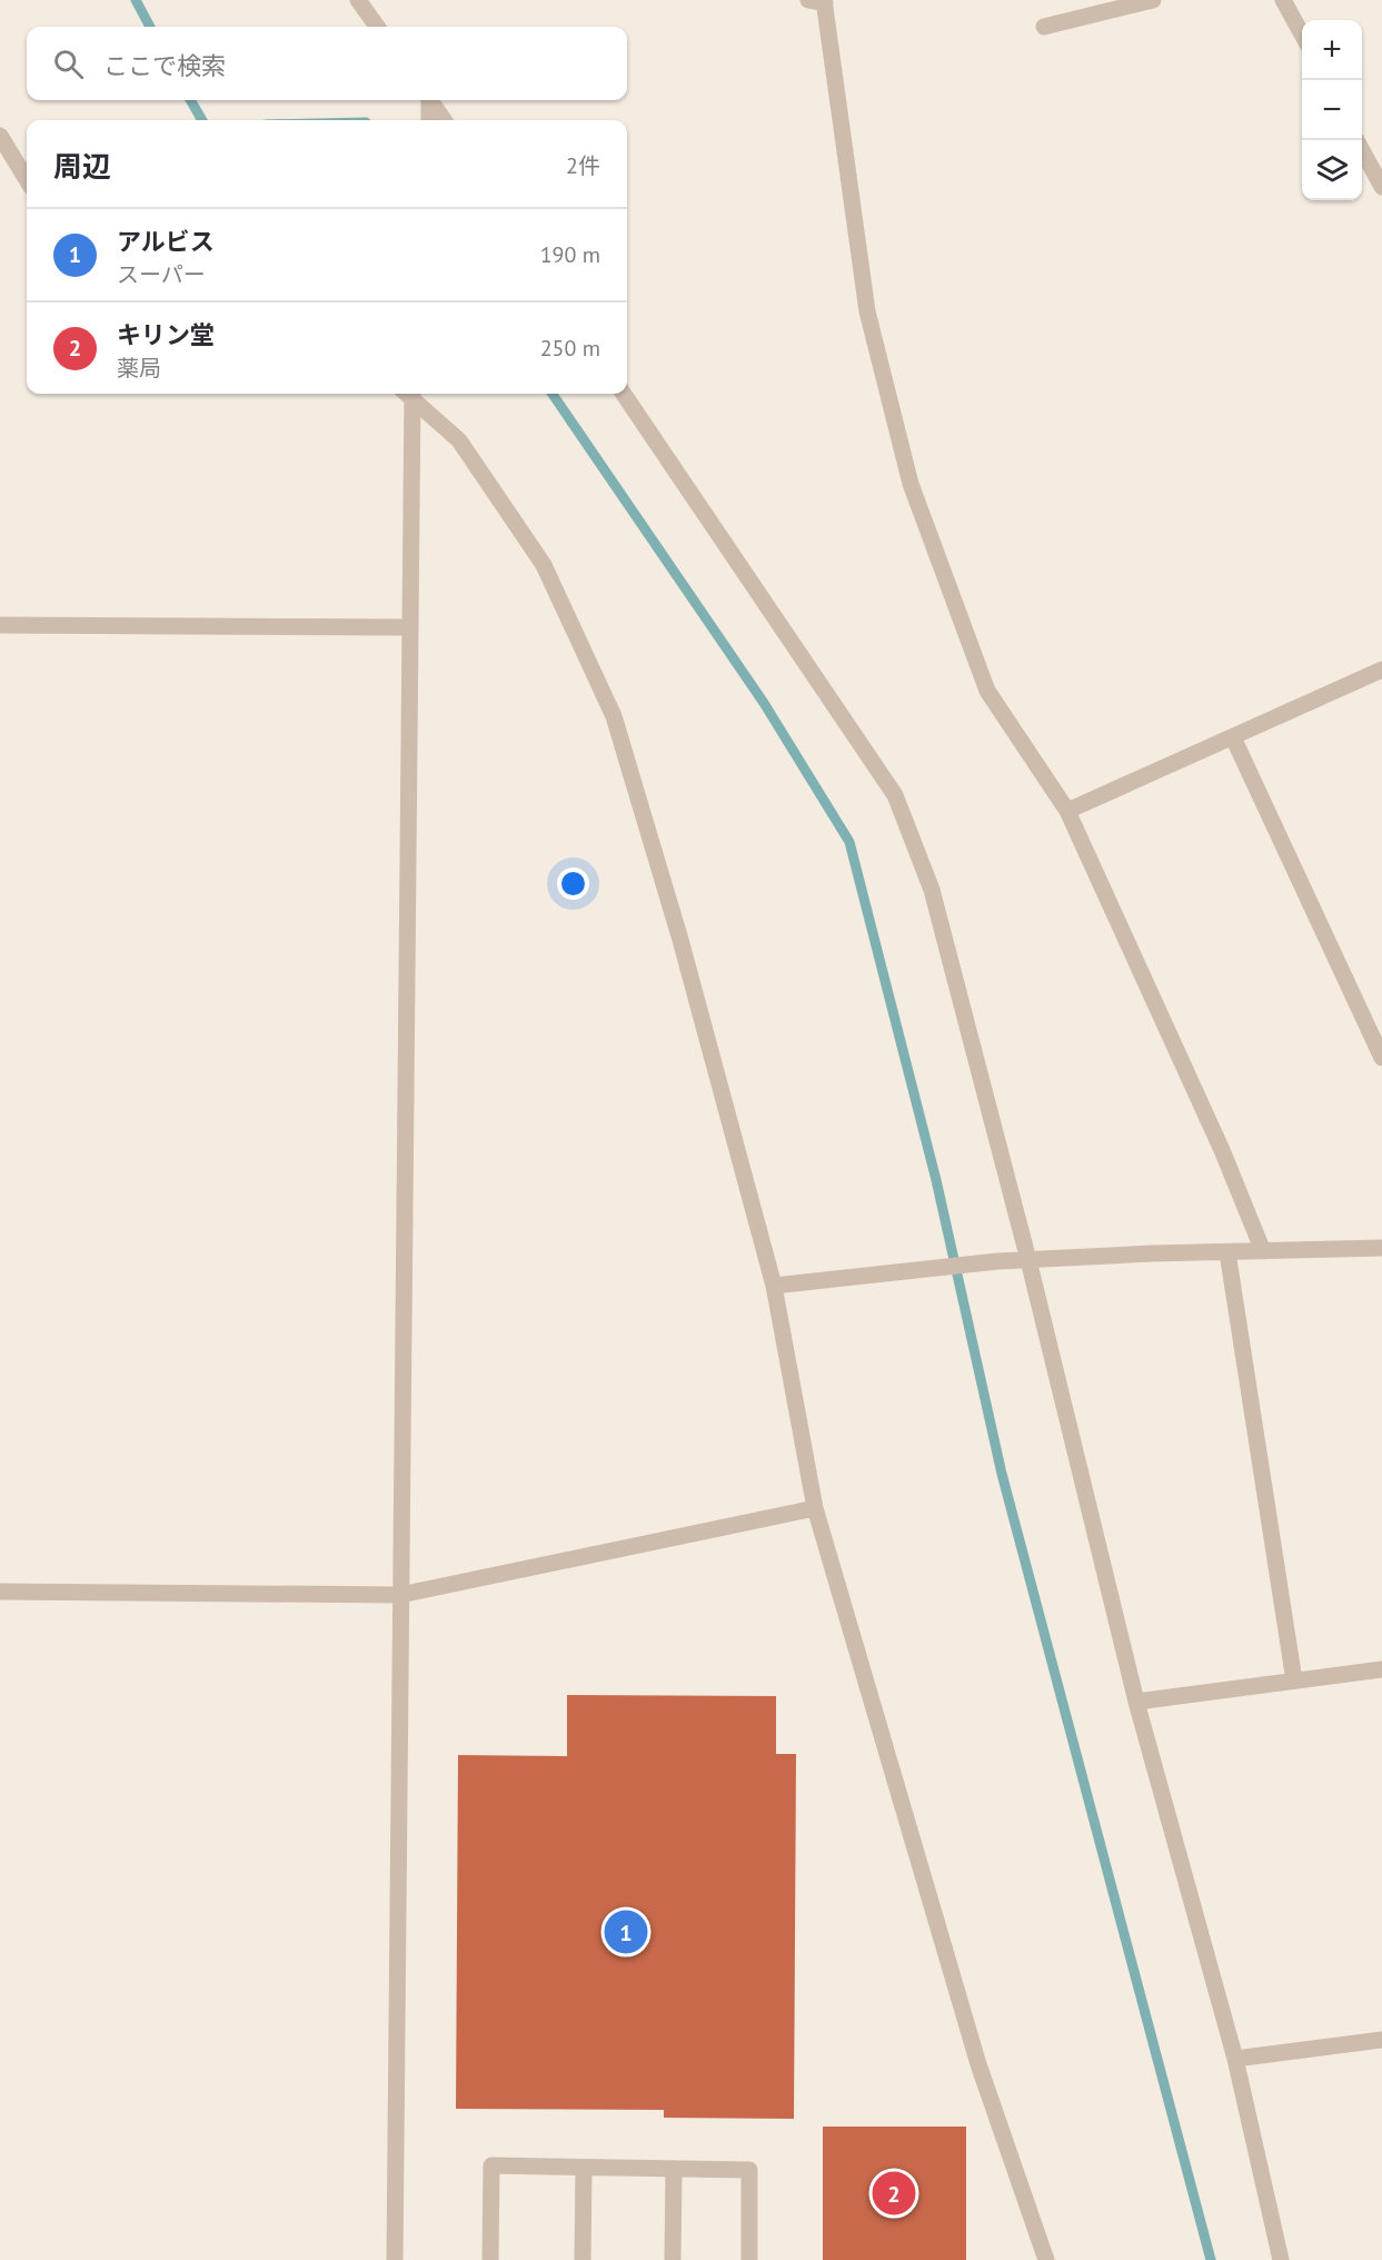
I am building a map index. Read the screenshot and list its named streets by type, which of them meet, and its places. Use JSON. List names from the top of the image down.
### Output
{
  "page": {
    "map_buttons": ["+", "−"],
    "search": "ここで検索",
    "heading": ["周辺", "2件"],
    "list": [
      {
        "mark": "1",
        "name": "アルビス",
        "note": "スーパー",
        "value": "190 m"
      },
      {
        "mark": "2",
        "name": "キリン堂",
        "note": "薬局",
        "value": "250 m"
      }
    ],
    "pins": ["1", "2"]
  }
}
